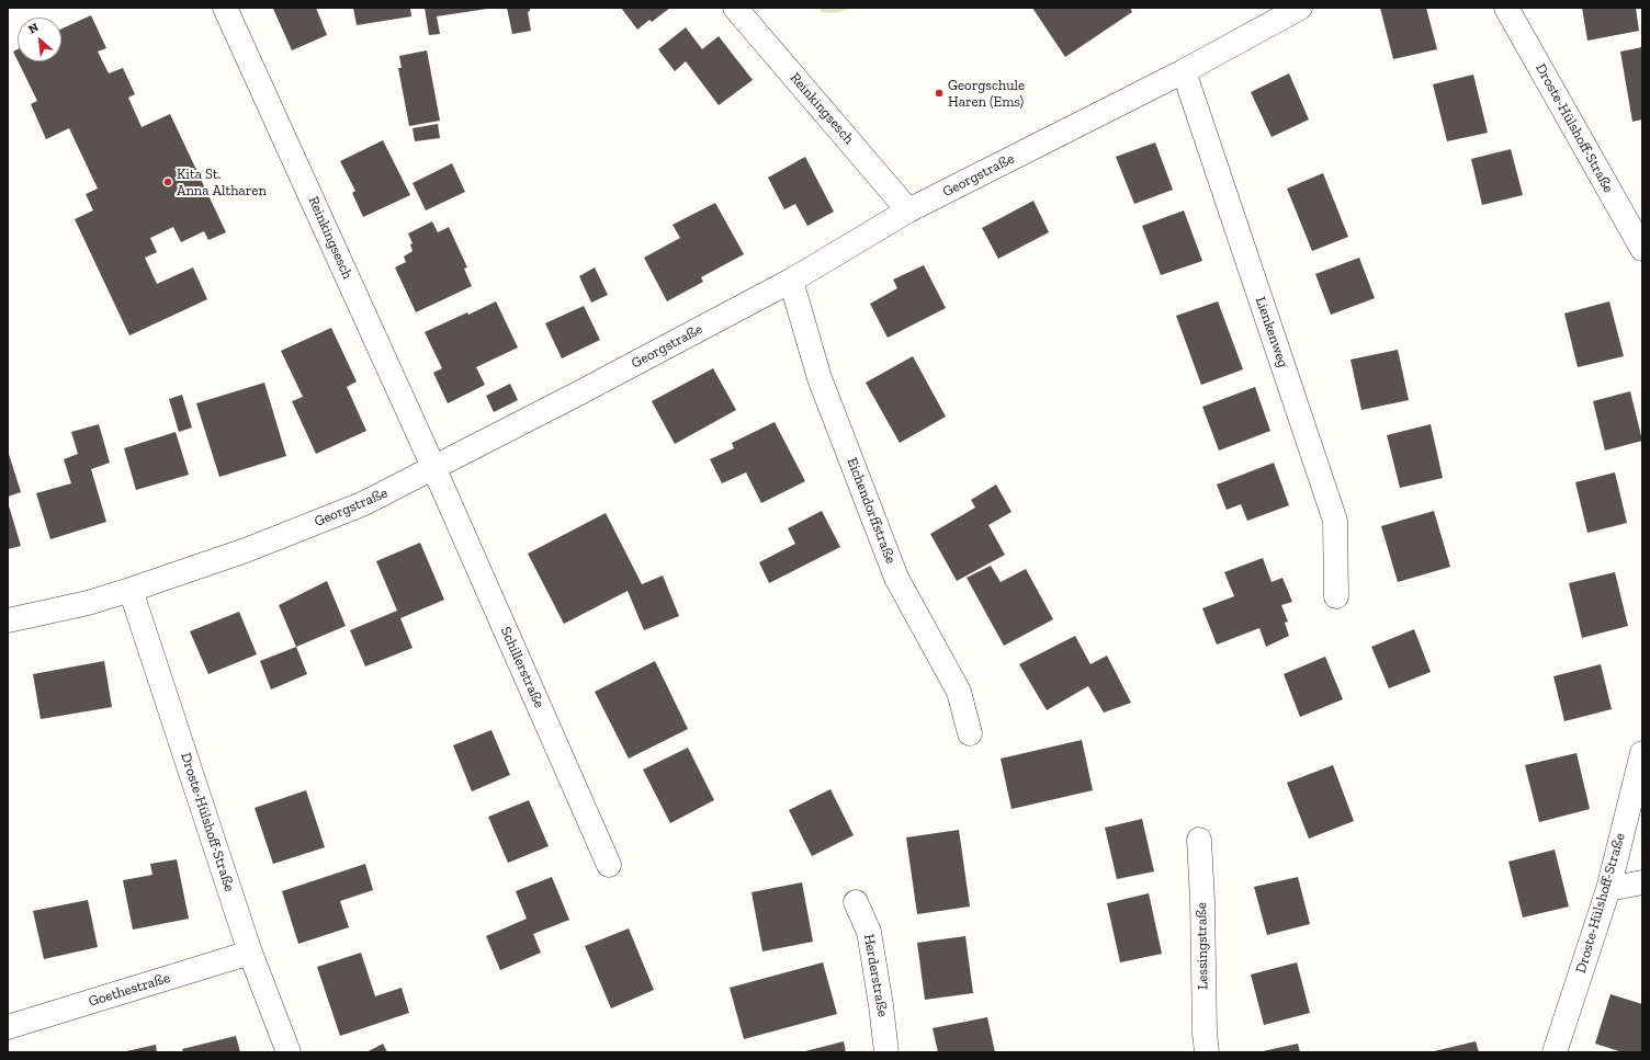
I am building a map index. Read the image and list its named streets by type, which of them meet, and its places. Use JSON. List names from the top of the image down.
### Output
{
  "streets": {
    "street": [
      "Reinkingsesch",
      "Droste-Hülshoff-Straße",
      "Georgstraße",
      "Lienkenweg",
      "Eichendorffstraße",
      "Schillerstraße",
      "Lessingstraße",
      "Herderstraße",
      "Goethestraße"
    ]
  },
  "crossings": [
    ["Reinkingsesch", "Georgstraße"],
    ["Reinkingsesch", "Schillerstraße"],
    ["Droste-Hülshoff-Straße", "Georgstraße"],
    ["Droste-Hülshoff-Straße", "Goethestraße"],
    ["Georgstraße", "Lienkenweg"],
    ["Georgstraße", "Eichendorffstraße"],
    ["Georgstraße", "Schillerstraße"]
  ],
  "places": ["Georgschule Haren (Ems)", "Kita St. Anna Altharen"],
  "north": "top left"
}
